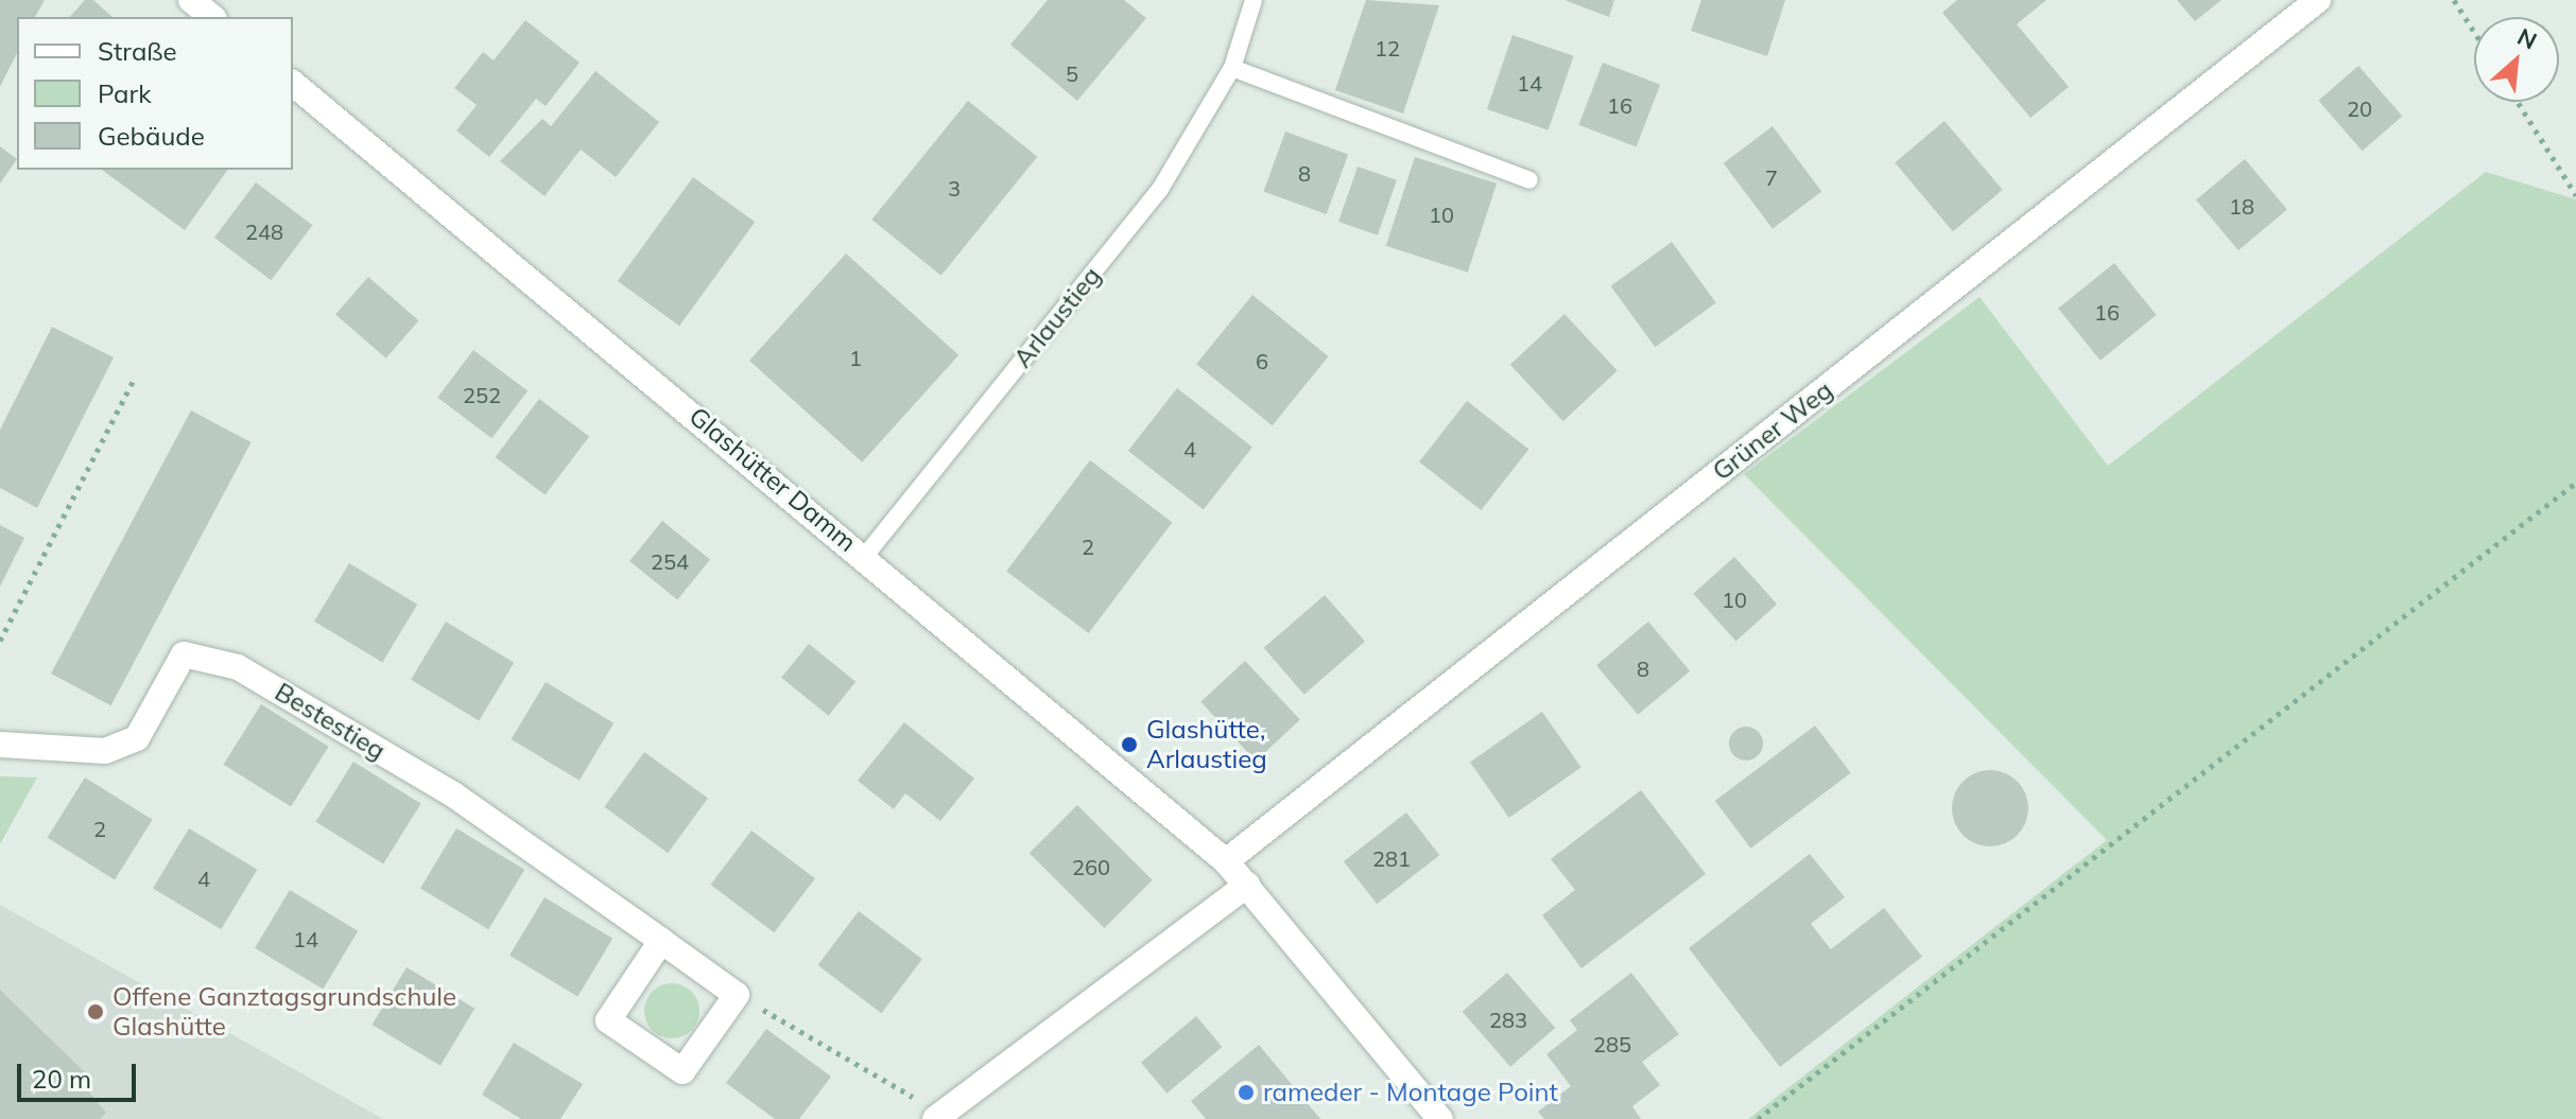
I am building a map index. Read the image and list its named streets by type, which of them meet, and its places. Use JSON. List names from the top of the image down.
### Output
{
  "streets": {
    "street": ["Grüner Weg", "Glashütter Damm", "Bestestieg"],
    "lane": ["Arlaustieg"]
  },
  "crossings": [
    ["Arlaustieg", "Glashütter Damm"],
    ["Grüner Weg", "Glashütter Damm"]
  ],
  "places": ["Glashütte, Arlaustieg", "Offene Ganztagsgrundschule Glashütte", "rameder - Montage Point"],
  "house_numbers": [
    "12",
    "5",
    "14",
    "16",
    "20",
    "8",
    "7",
    "3",
    "18",
    "10",
    "248",
    "16",
    "1",
    "6",
    "252",
    "4",
    "2",
    "254",
    "10",
    "8",
    "2",
    "281",
    "260",
    "4",
    "14",
    "283",
    "285"
  ],
  "legend": ["Straße", "Park", "Gebäude"],
  "scale_bar": "20 m",
  "north": "top right"
}
